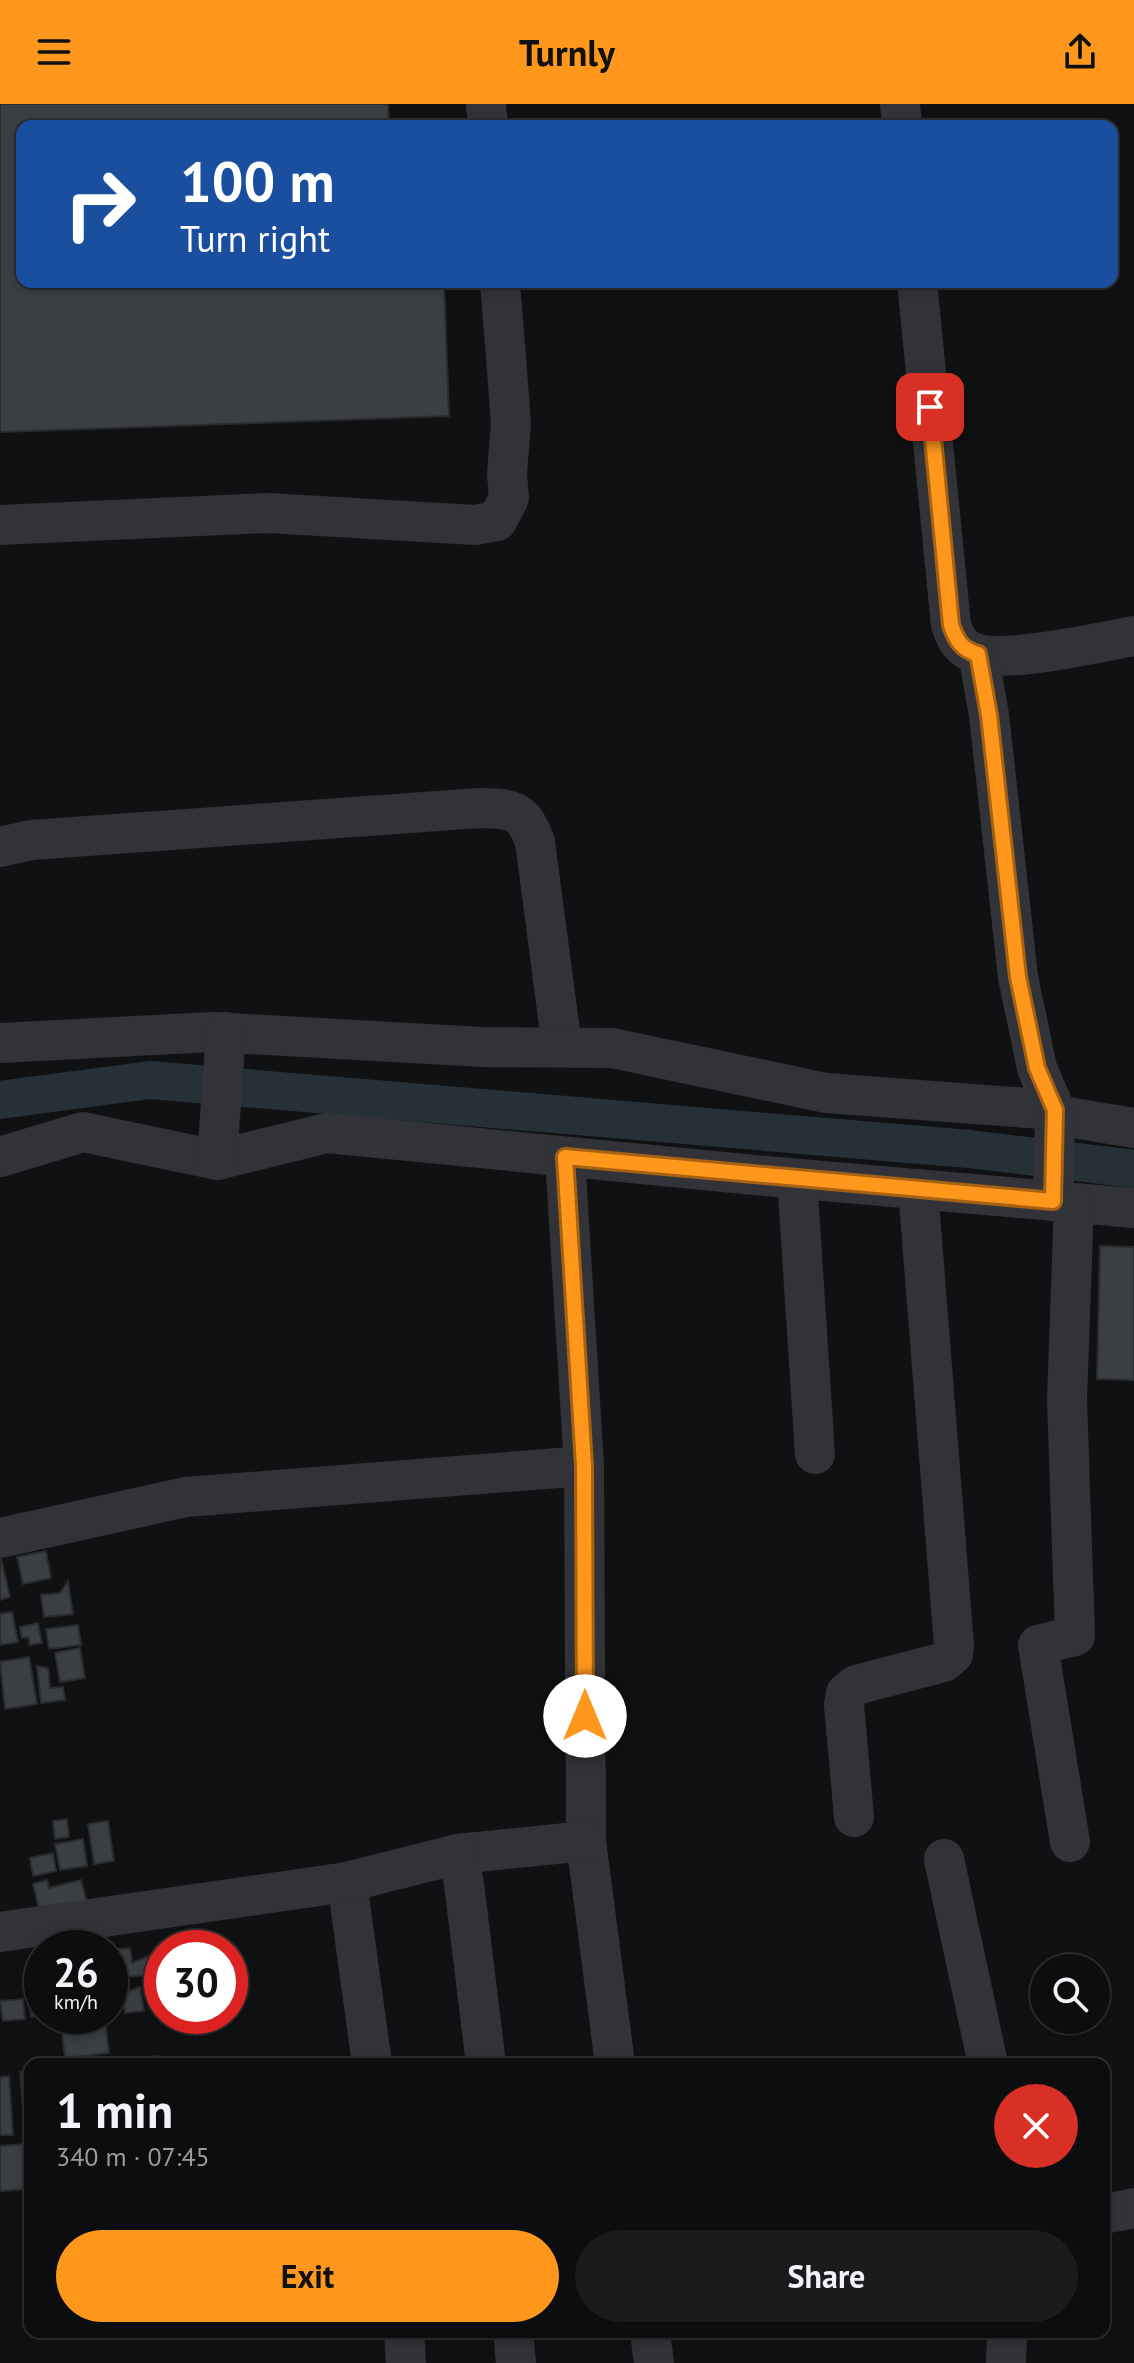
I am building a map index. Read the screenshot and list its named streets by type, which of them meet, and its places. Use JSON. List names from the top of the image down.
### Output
{
  "page": {
    "header": "Turnly",
    "turn": ["100 m", "Turn right"],
    "speed": "26 km/h",
    "limit": "30",
    "heading": ["1 min", "340 m · 07:45"],
    "buttons": ["Exit", "Share"]
  }
}
